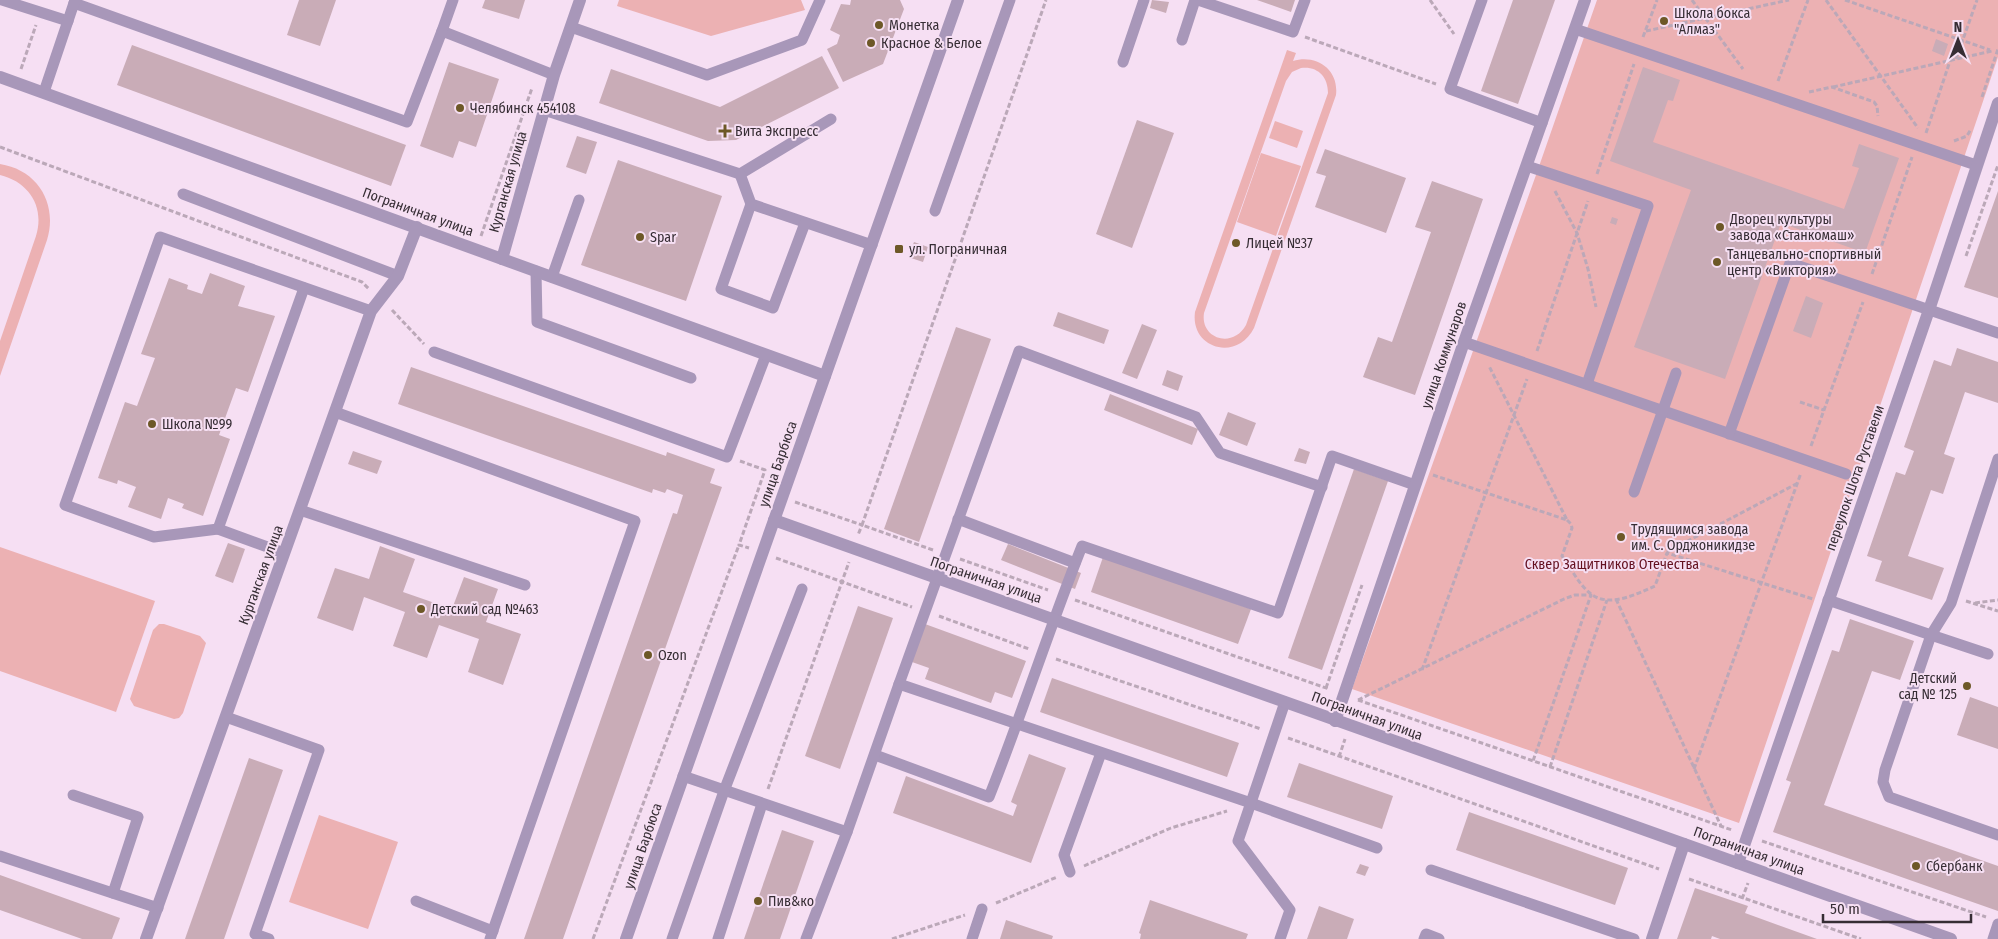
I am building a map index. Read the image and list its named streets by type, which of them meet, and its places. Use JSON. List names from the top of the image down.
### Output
{
  "streets": {
    "street": [
      "Курганская улица",
      "Пограничная улица",
      "улица Коммунаров",
      "улица Барбюса",
      "переулок Шота Руставели"
    ]
  },
  "crossings": [
    ["Курганская улица", "Пограничная улица"],
    ["Пограничная улица", "улица Коммунаров"],
    ["Пограничная улица", "улица Барбюса"],
    ["Пограничная улица", "переулок Шота Руставели"]
  ],
  "parks": ["Сквер Защитников Отечества"],
  "places": {
    "other": [
      "Школа бокса \"Алмаз\"",
      "Монетка",
      "Красное & Белое",
      "Челябинск 454108",
      "Дворец культуры завода «Станкомаш»",
      "Spar",
      "Лицей №37",
      "Танцевально-спортивный центр «Виктория»",
      "Школа №99",
      "Трудящимся завода им. С. Орджоникидзе",
      "Детский сад №463",
      "Ozon",
      "Детский сад № 125",
      "Сбербанк",
      "Пив&ко"
    ],
    "health": ["Вита Экспресс"],
    "transit": ["ул. Пограничная"]
  },
  "scale_bar": "50 m",
  "north": "top"
}
